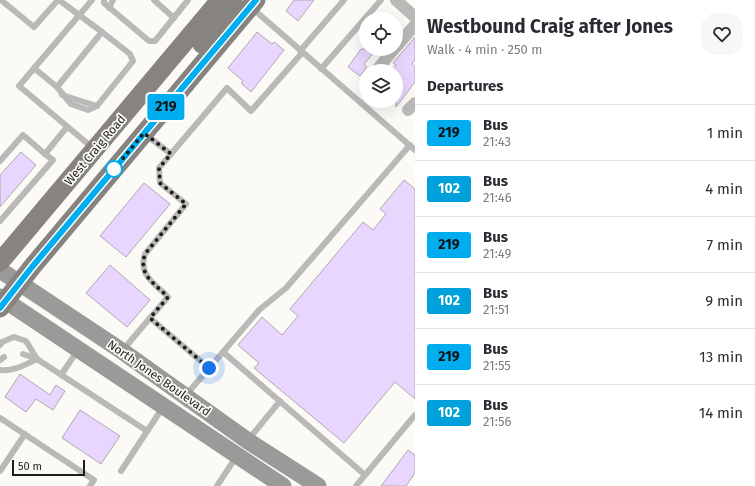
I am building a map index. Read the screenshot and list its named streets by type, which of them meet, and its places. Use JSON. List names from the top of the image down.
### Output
{
  "streets": {
    "main road": ["West Craig Road", "North Jones Boulevard"]
  },
  "lines": ["bus line 219"],
  "scale_bar": "50 m",
  "page": {
    "on_map": "219",
    "heading": [
      ["Westbound Craig after Jones", "Walk · 4 min · 250 m"],
      "Departures"
    ],
    "list": [
      {
        "mark": "219",
        "name": "Bus",
        "note": "21:43",
        "value": "1 min"
      },
      {
        "mark": "102",
        "name": "Bus",
        "note": "21:46",
        "value": "4 min"
      },
      {
        "mark": "219",
        "name": "Bus",
        "note": "21:49",
        "value": "7 min"
      },
      {
        "mark": "102",
        "name": "Bus",
        "note": "21:51",
        "value": "9 min"
      },
      {
        "mark": "219",
        "name": "Bus",
        "note": "21:55",
        "value": "13 min"
      },
      {
        "mark": "102",
        "name": "Bus",
        "note": "21:56",
        "value": "14 min"
      }
    ],
    "scale": "50 m"
  }
}
